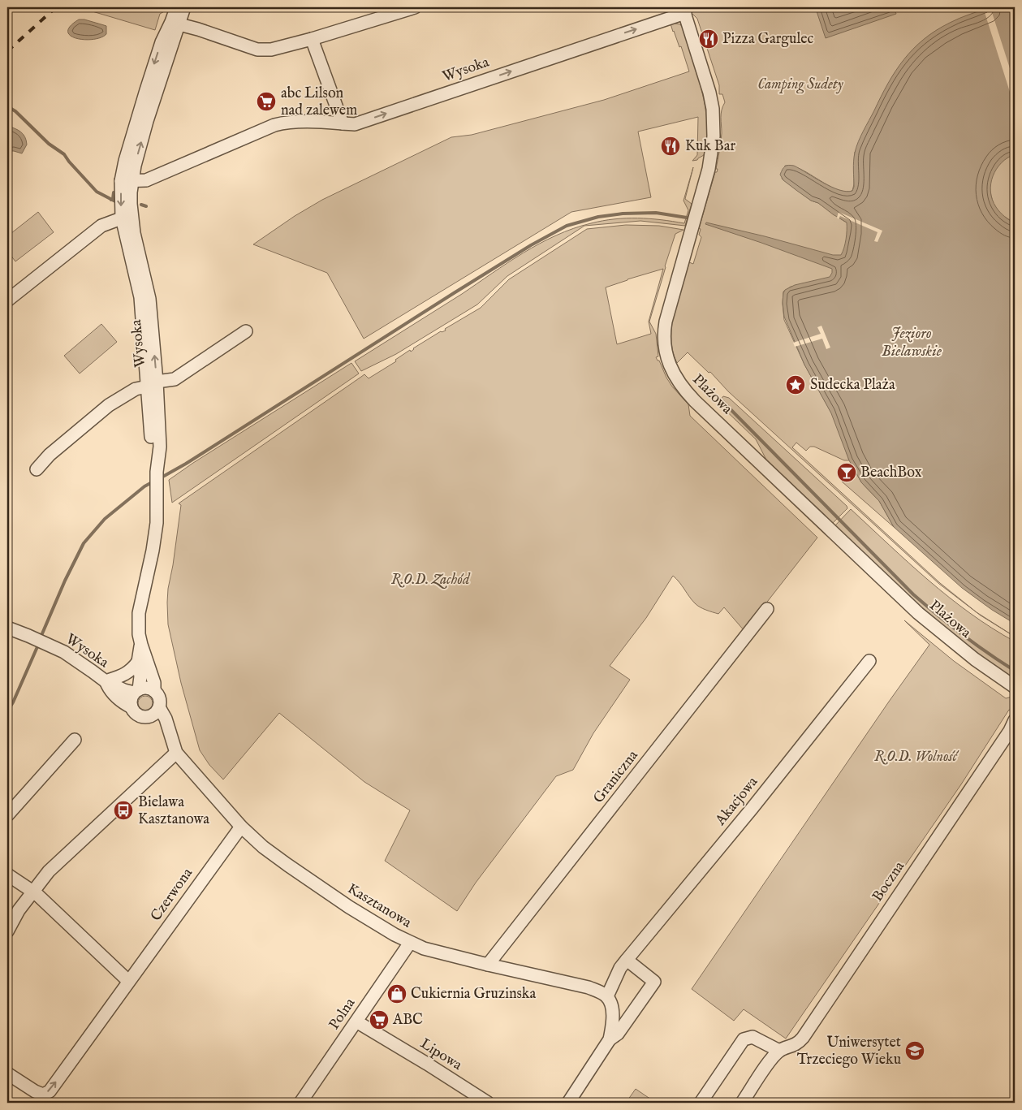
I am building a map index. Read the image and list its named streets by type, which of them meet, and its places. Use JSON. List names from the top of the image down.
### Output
{
  "streets": {
    "street": [
      "Wysoka",
      "Plażowa",
      "Graniczna",
      "Akacjowa",
      "Boczna",
      "Czerwona",
      "Kasztanowa",
      "Polna",
      "Lipowa"
    ]
  },
  "crossings": [
    ["Wysoka", "Plażowa"],
    ["Wysoka", "Kasztanowa"],
    ["Graniczna", "Kasztanowa"],
    ["Akacjowa", "Kasztanowa"],
    ["Czerwona", "Kasztanowa"],
    ["Kasztanowa", "Polna"],
    ["Polna", "Lipowa"]
  ],
  "one_way": ["Czerwona"],
  "water": ["Jezioro Bielawskie"],
  "parks": ["Camping Sudety", "R.O.D. Zachód", "R.O.D. Wolność"],
  "places": {
    "restaurant": ["Pizza Gargulec", "Kuk Bar"],
    "supermarket": ["abc Lilson nad zalewem", "ABC"],
    "place": ["Sudecka Plaża"],
    "bar": ["BeachBox"],
    "bus stop": ["Bielawa Kasztanowa"],
    "shop": ["Cukiernia Gruzinska"],
    "school or university": ["Uniwersytet Trzeciego Wieku"]
  }
}
